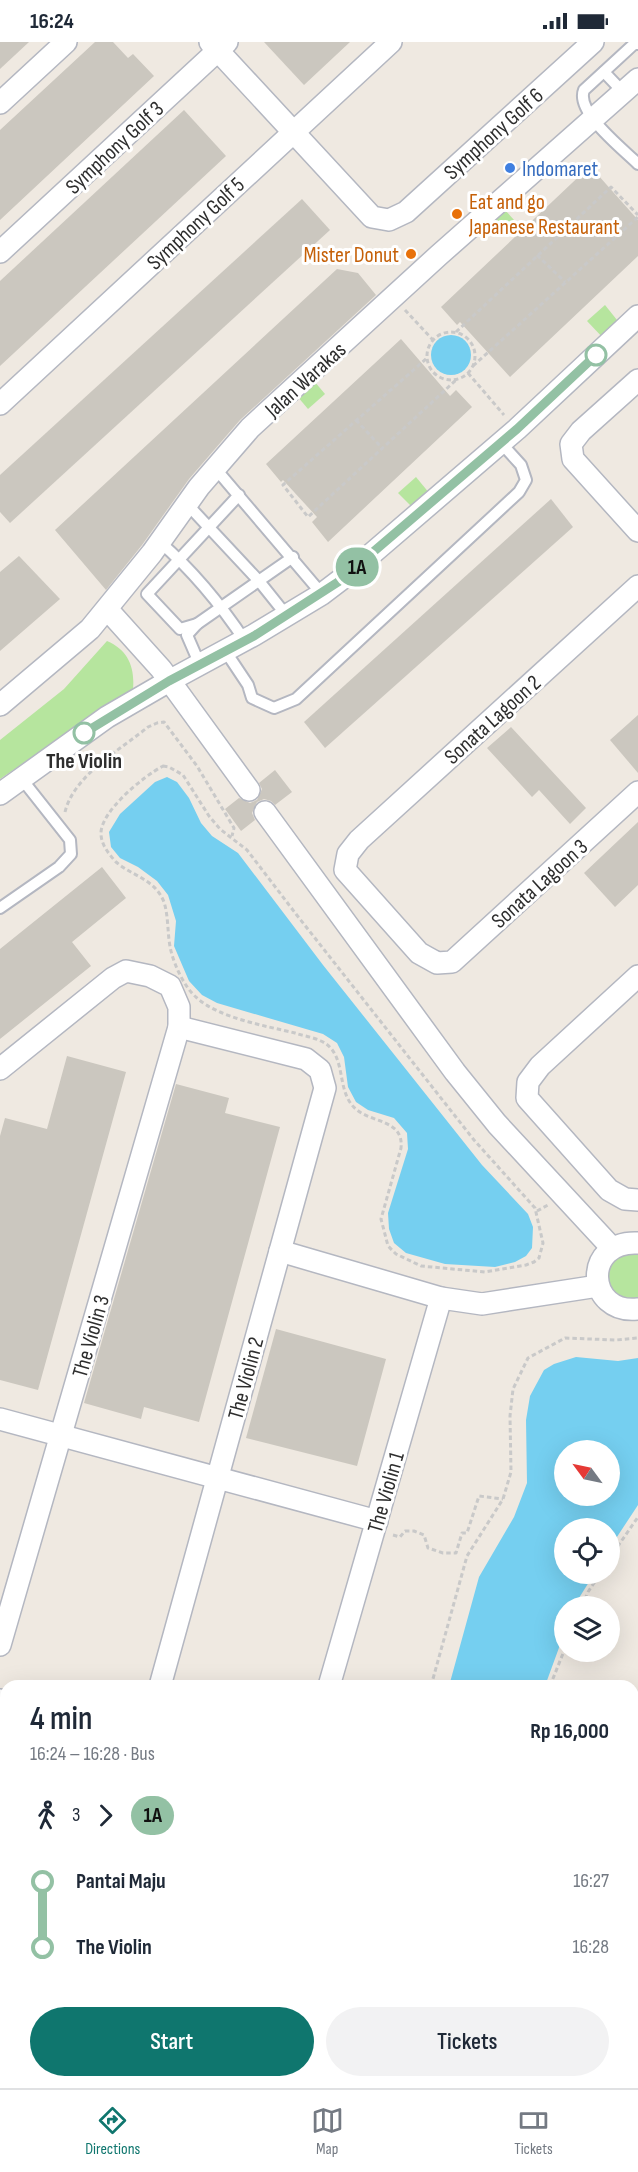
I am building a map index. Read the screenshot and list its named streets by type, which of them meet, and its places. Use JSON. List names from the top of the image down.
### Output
{
  "streets": {
    "street": [
      "Symphony Golf 6",
      "Symphony Golf 3",
      "Symphony Golf 5",
      "Jalan Warakas",
      "Sonata Lagoon 2",
      "Sonata Lagoon 3",
      "The Violin 3",
      "The Violin 2",
      "The Violin 1"
    ]
  },
  "crossings": [
    ["Symphony Golf 6", "Symphony Golf 5"],
    ["Sonata Lagoon 2", "Sonata Lagoon 3"],
    ["The Violin 3", "The Violin 2"]
  ],
  "places": [
    "Indomaret",
    "Eat and go Japanese Restaurant",
    "Mister Donut",
    "The Violin"
  ],
  "lines": ["bus line 1A"],
  "north": "top left",
  "page": {
    "status": "16:24",
    "on_map": "1A",
    "heading": ["4 min", "16:24 – 16:28 · Bus", "Rp 16,000"],
    "legs": ["3", "1A"],
    "list": [
      {
        "name": "Pantai Maju",
        "value": "16:27"
      },
      {
        "name": "The Violin",
        "value": "16:28"
      }
    ],
    "buttons": ["Start", "Tickets"],
    "tabs": ["Directions", "Map", "Tickets"]
  }
}
